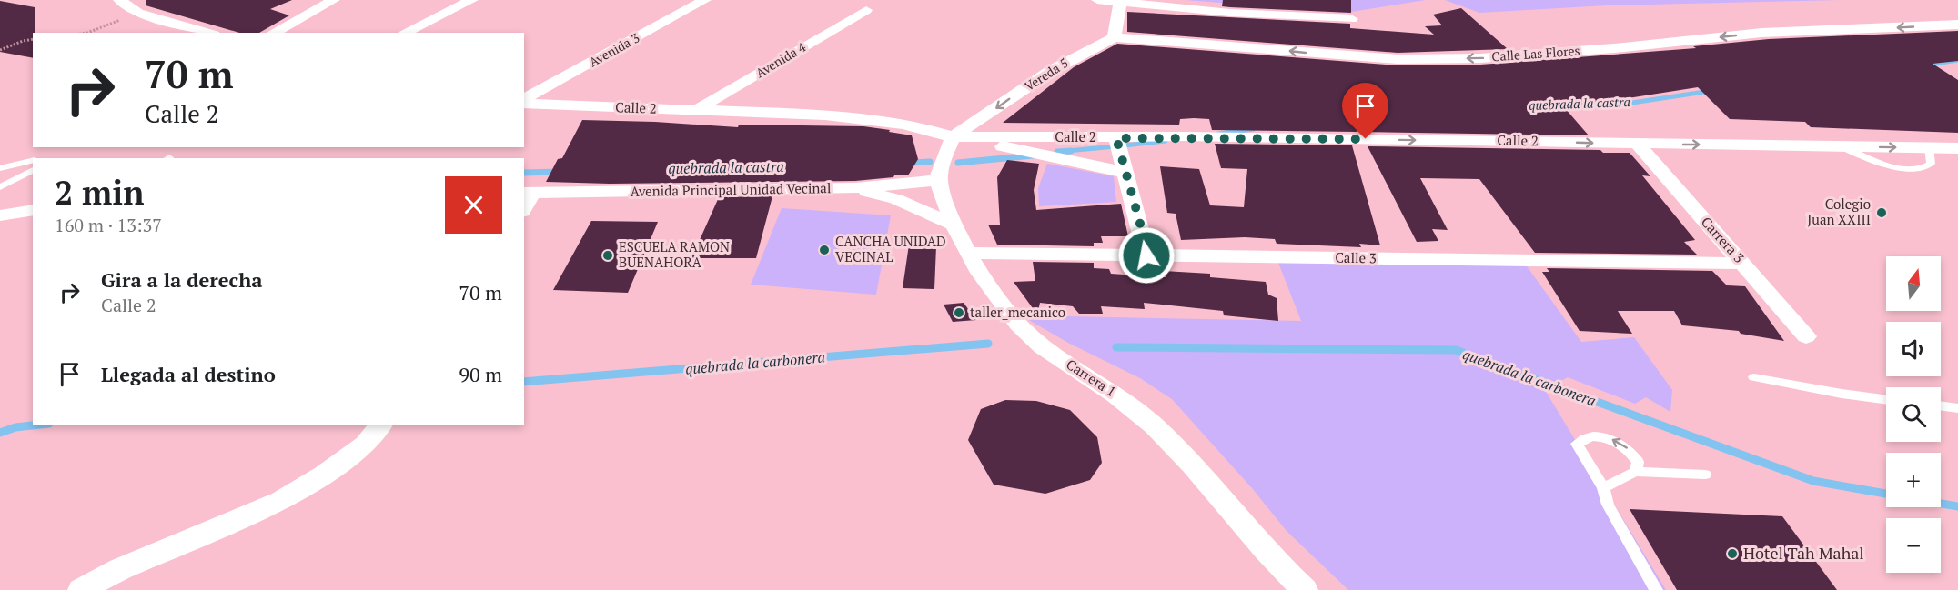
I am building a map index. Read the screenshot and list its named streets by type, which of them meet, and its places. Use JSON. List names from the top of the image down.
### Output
{
  "streets": {
    "street": [
      "Avenida 3",
      "Calle Las Flores",
      "Avenida 4",
      "Vereda 5",
      "Calle 2",
      "Avenida Principal Unidad Vecinal",
      "Carrera 3",
      "Calle 3",
      "Carrera 1"
    ]
  },
  "crossings": [
    ["Calle Las Flores", "Vereda 5"],
    ["Avenida 4", "Calle 2"],
    ["Vereda 5", "Calle 2"],
    ["Calle 2", "Carrera 3"],
    ["Avenida Principal Unidad Vecinal", "Carrera 1"],
    ["Carrera 3", "Calle 3"],
    ["Calle 3", "Carrera 1"]
  ],
  "one_way": ["Vereda 5", "Calle 2"],
  "water": ["quebrada la castra", "quebrada la carbonera"],
  "places": [
    "Colegio Juan XXIII",
    "CANCHA UNIDAD VECINAL",
    "ESCUELA RAMON BUENAHORA",
    "taller_mecanico",
    "Hotel Tah Mahal"
  ],
  "north": "top",
  "page": {
    "turn": ["70 m", "Calle 2"],
    "heading": ["2 min", "160 m · 13:37"],
    "list": [
      {
        "name": "Gira a la derecha",
        "note": "Calle 2",
        "value": "70 m"
      },
      {
        "name": "Llegada al destino",
        "value": "90 m"
      }
    ],
    "map_buttons": ["+", "−"]
  }
}
